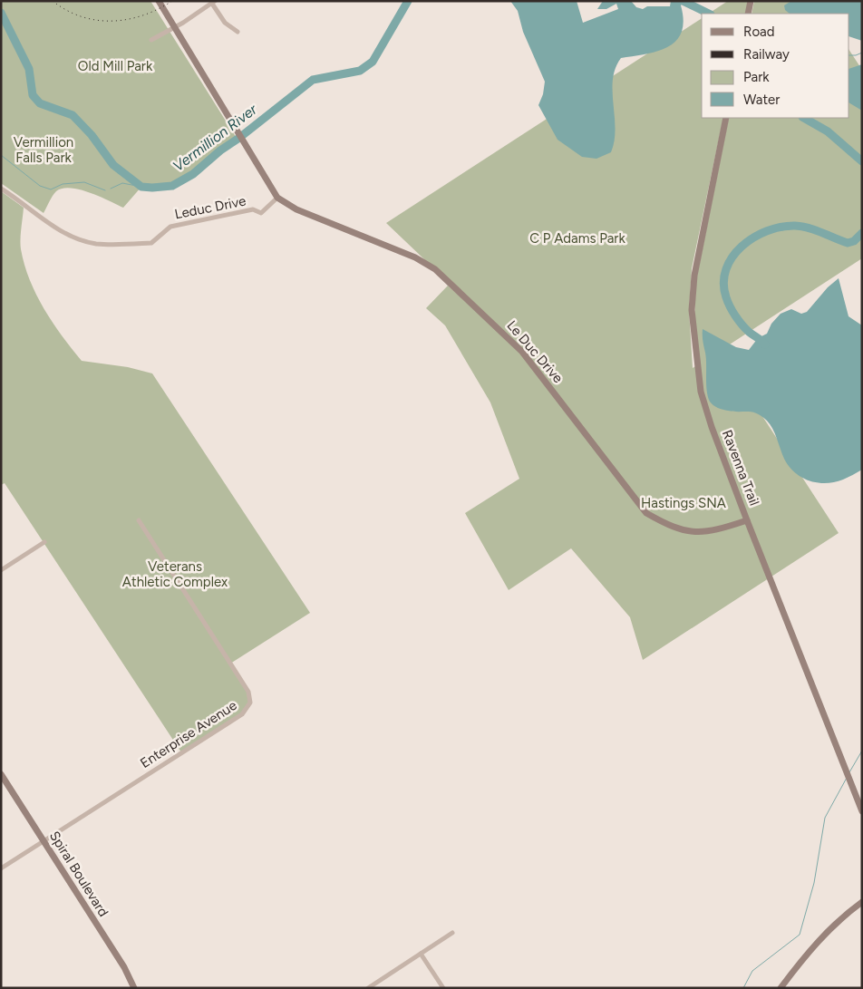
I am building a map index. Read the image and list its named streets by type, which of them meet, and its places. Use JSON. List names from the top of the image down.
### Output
{
  "streets": {
    "street": [
      "Leduc Drive",
      "Le Duc Drive",
      "Ravenna Trail",
      "Enterprise Avenue",
      "Spiral Boulevard"
    ]
  },
  "crossings": [
    ["Leduc Drive", "Le Duc Drive"],
    ["Le Duc Drive", "Ravenna Trail"],
    ["Enterprise Avenue", "Spiral Boulevard"]
  ],
  "water": ["Vermillion River"],
  "parks": [
    "Old Mill Park",
    "Vermillion Falls Park",
    "C P Adams Park",
    "Hastings SNA",
    "Veterans Athletic Complex"
  ],
  "legend": [
    "Road",
    "Railway",
    "Park",
    "Water"
  ]
}
